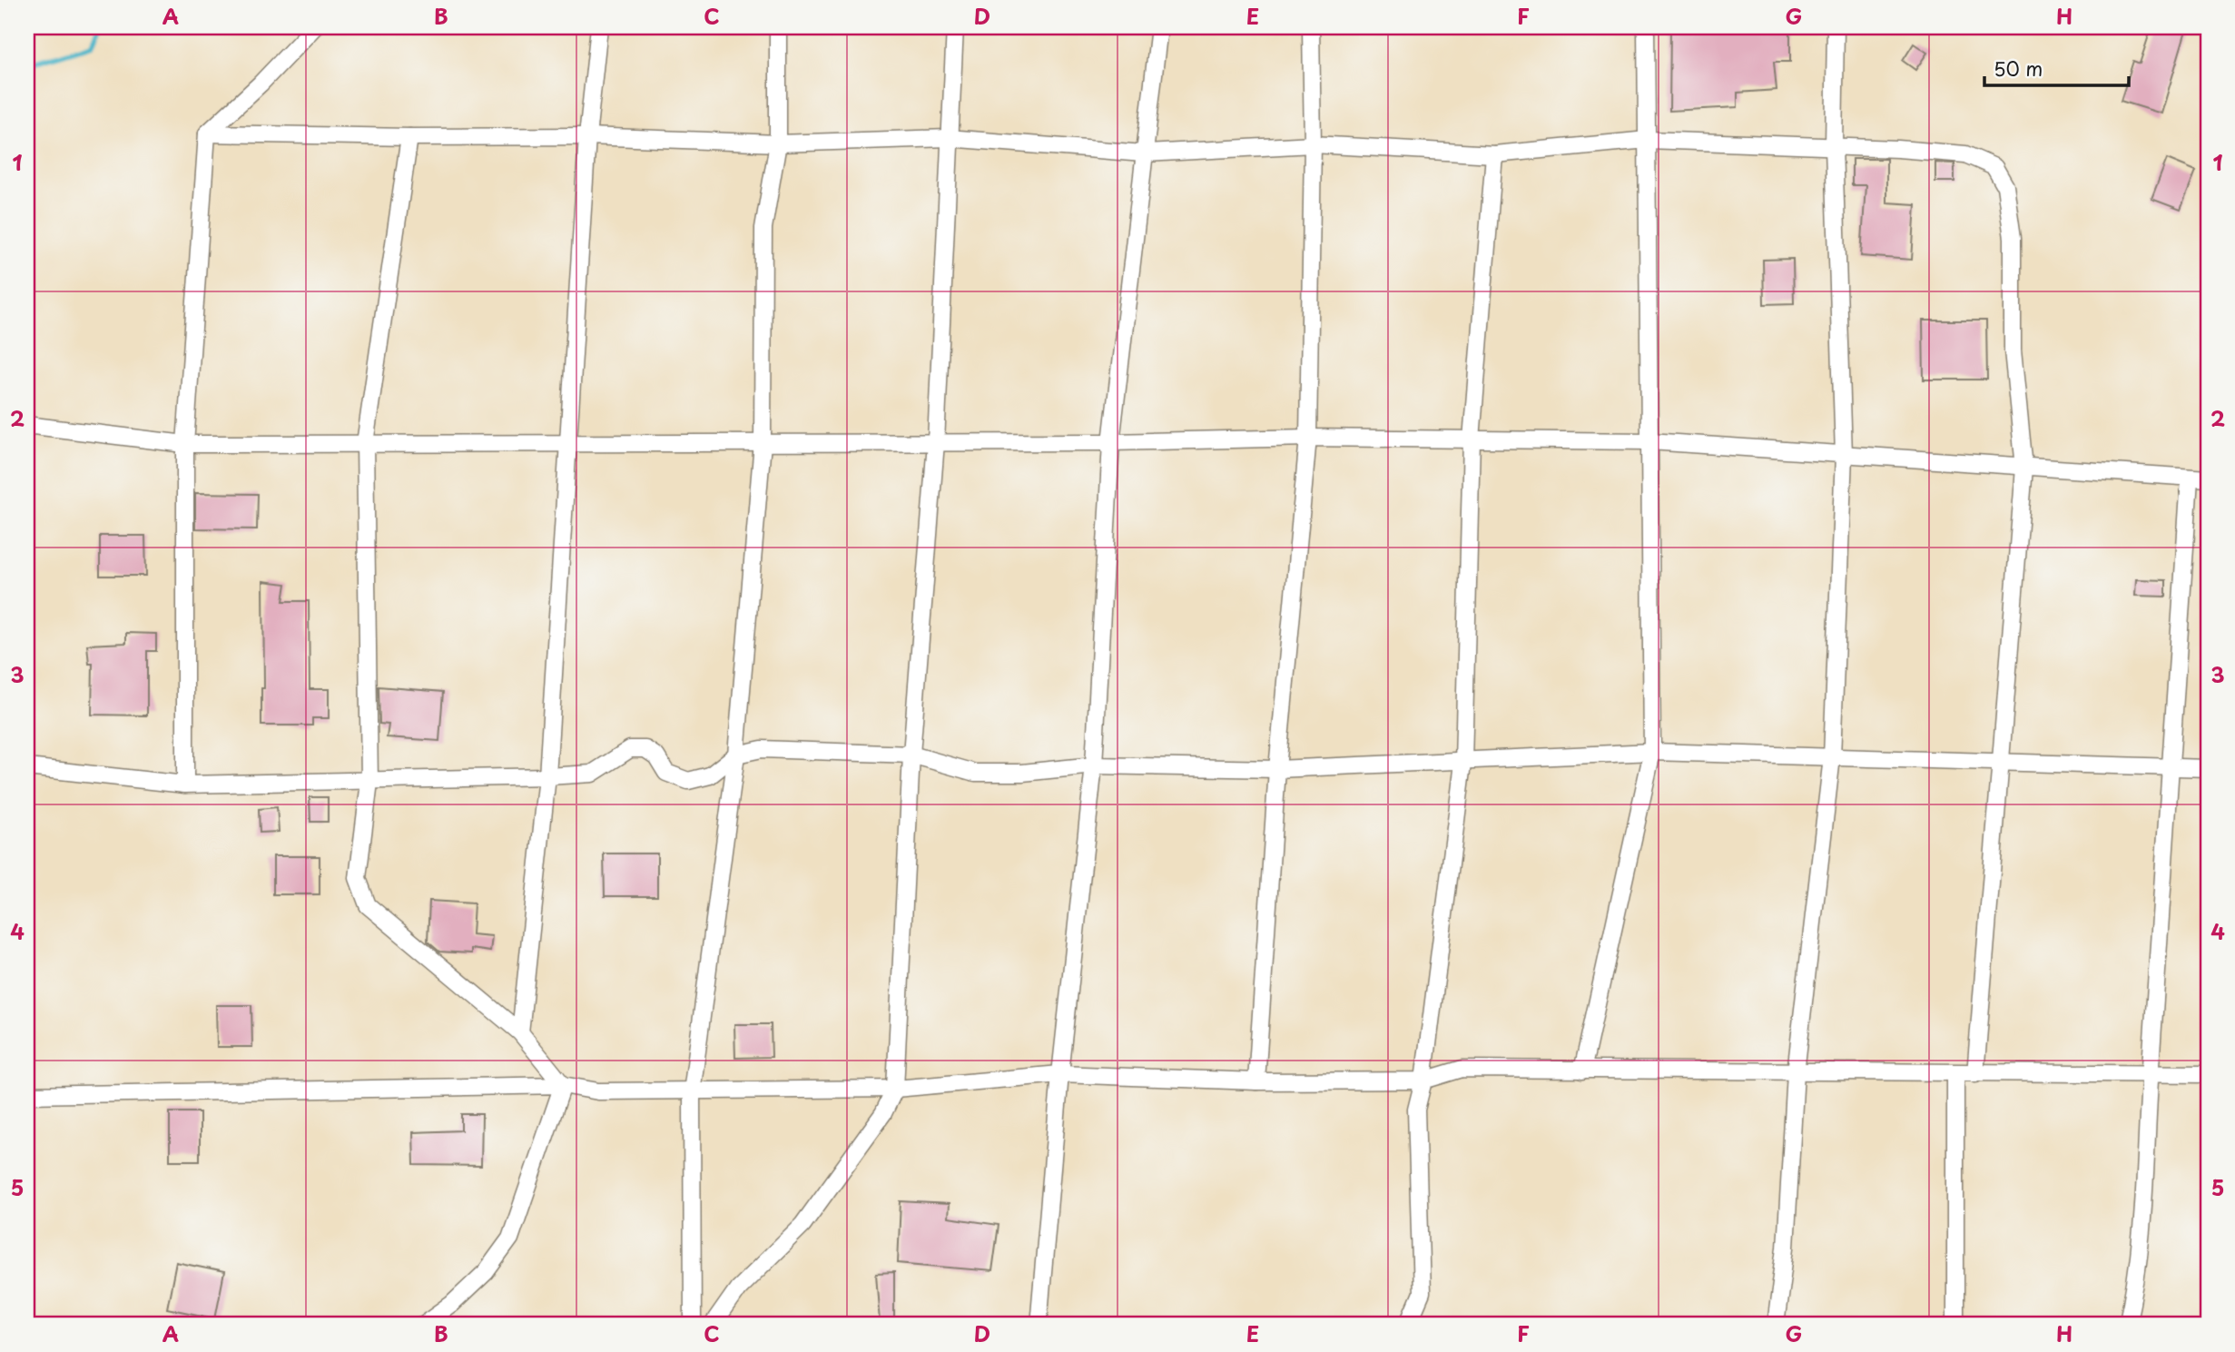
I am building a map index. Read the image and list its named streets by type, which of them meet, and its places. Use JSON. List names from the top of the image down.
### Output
{
  "scale_bar": "50 m",
  "grid": {
    "columns": [
      "A",
      "B",
      "C",
      "D",
      "E",
      "F",
      "G",
      "H"
    ],
    "rows": [
      "1",
      "2",
      "3",
      "4",
      "5"
    ]
  }
}
